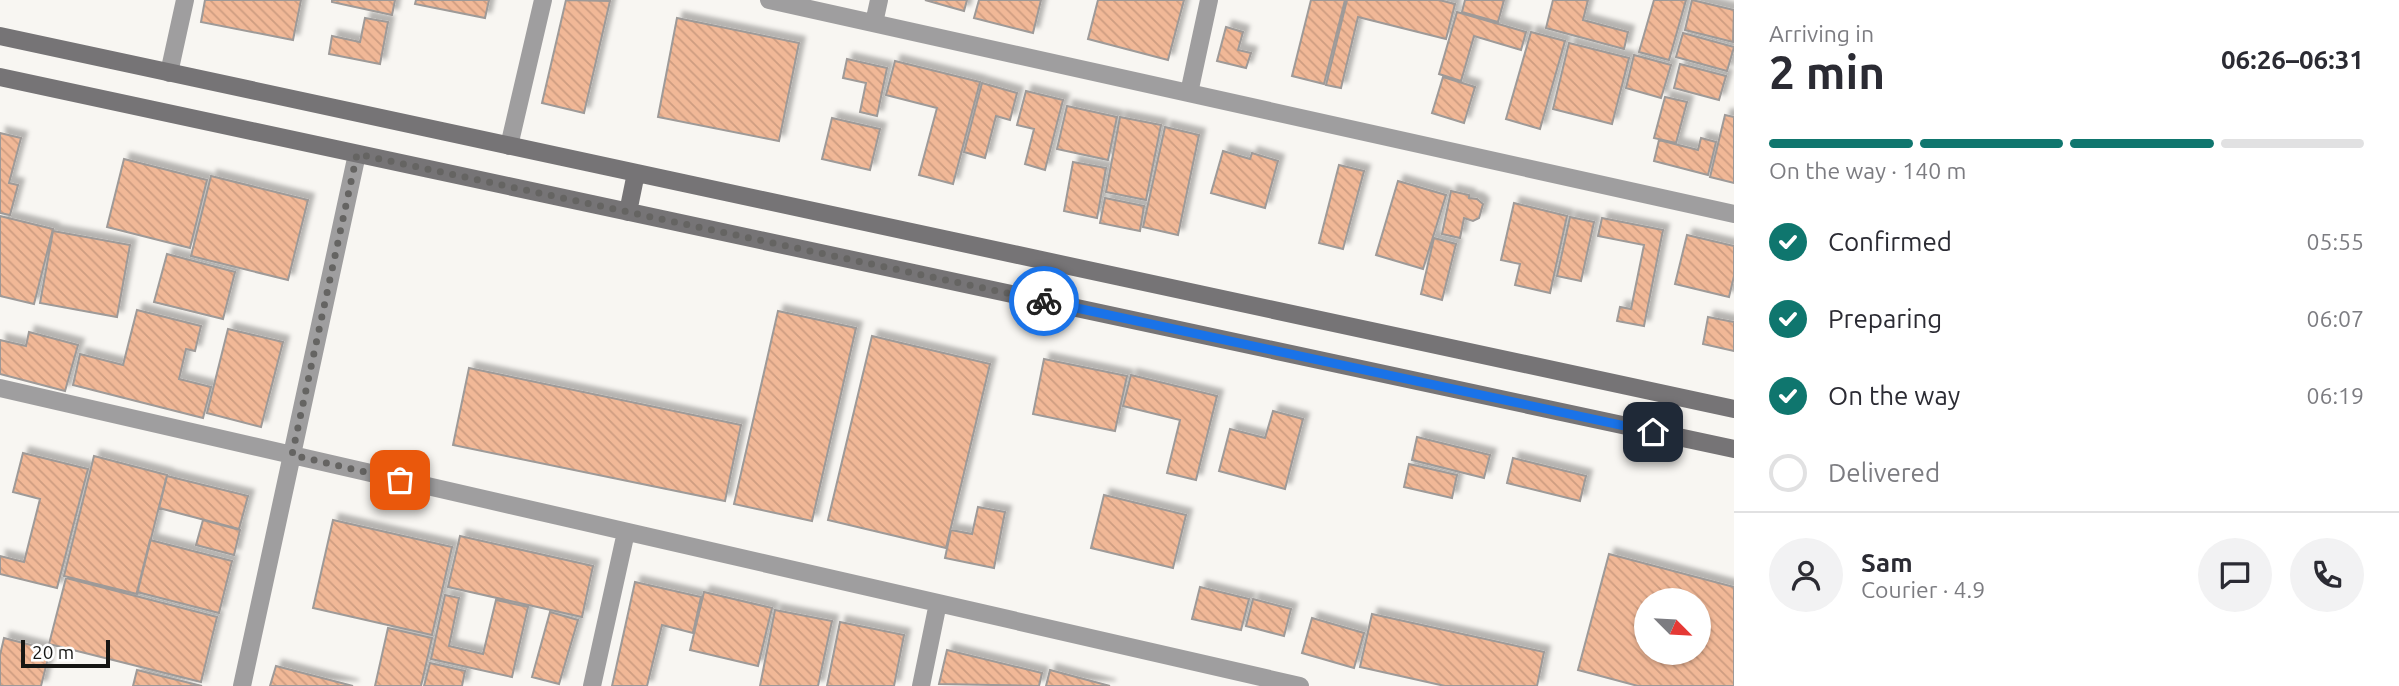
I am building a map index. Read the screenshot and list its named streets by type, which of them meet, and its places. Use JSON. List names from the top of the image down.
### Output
{
  "scale_bar": "20 m",
  "north": "bottom right",
  "page": {
    "heading": ["2 min", "Arriving in", "06:26–06:31"],
    "panel": ["Sam", "Courier · 4.9"],
    "bar": "On the way · 140 m",
    "list": [
      ["Confirmed", "05:55"],
      ["Preparing", "06:07"],
      ["On the way", "06:19"],
      "Delivered"
    ],
    "scale": "20 m"
  }
}
